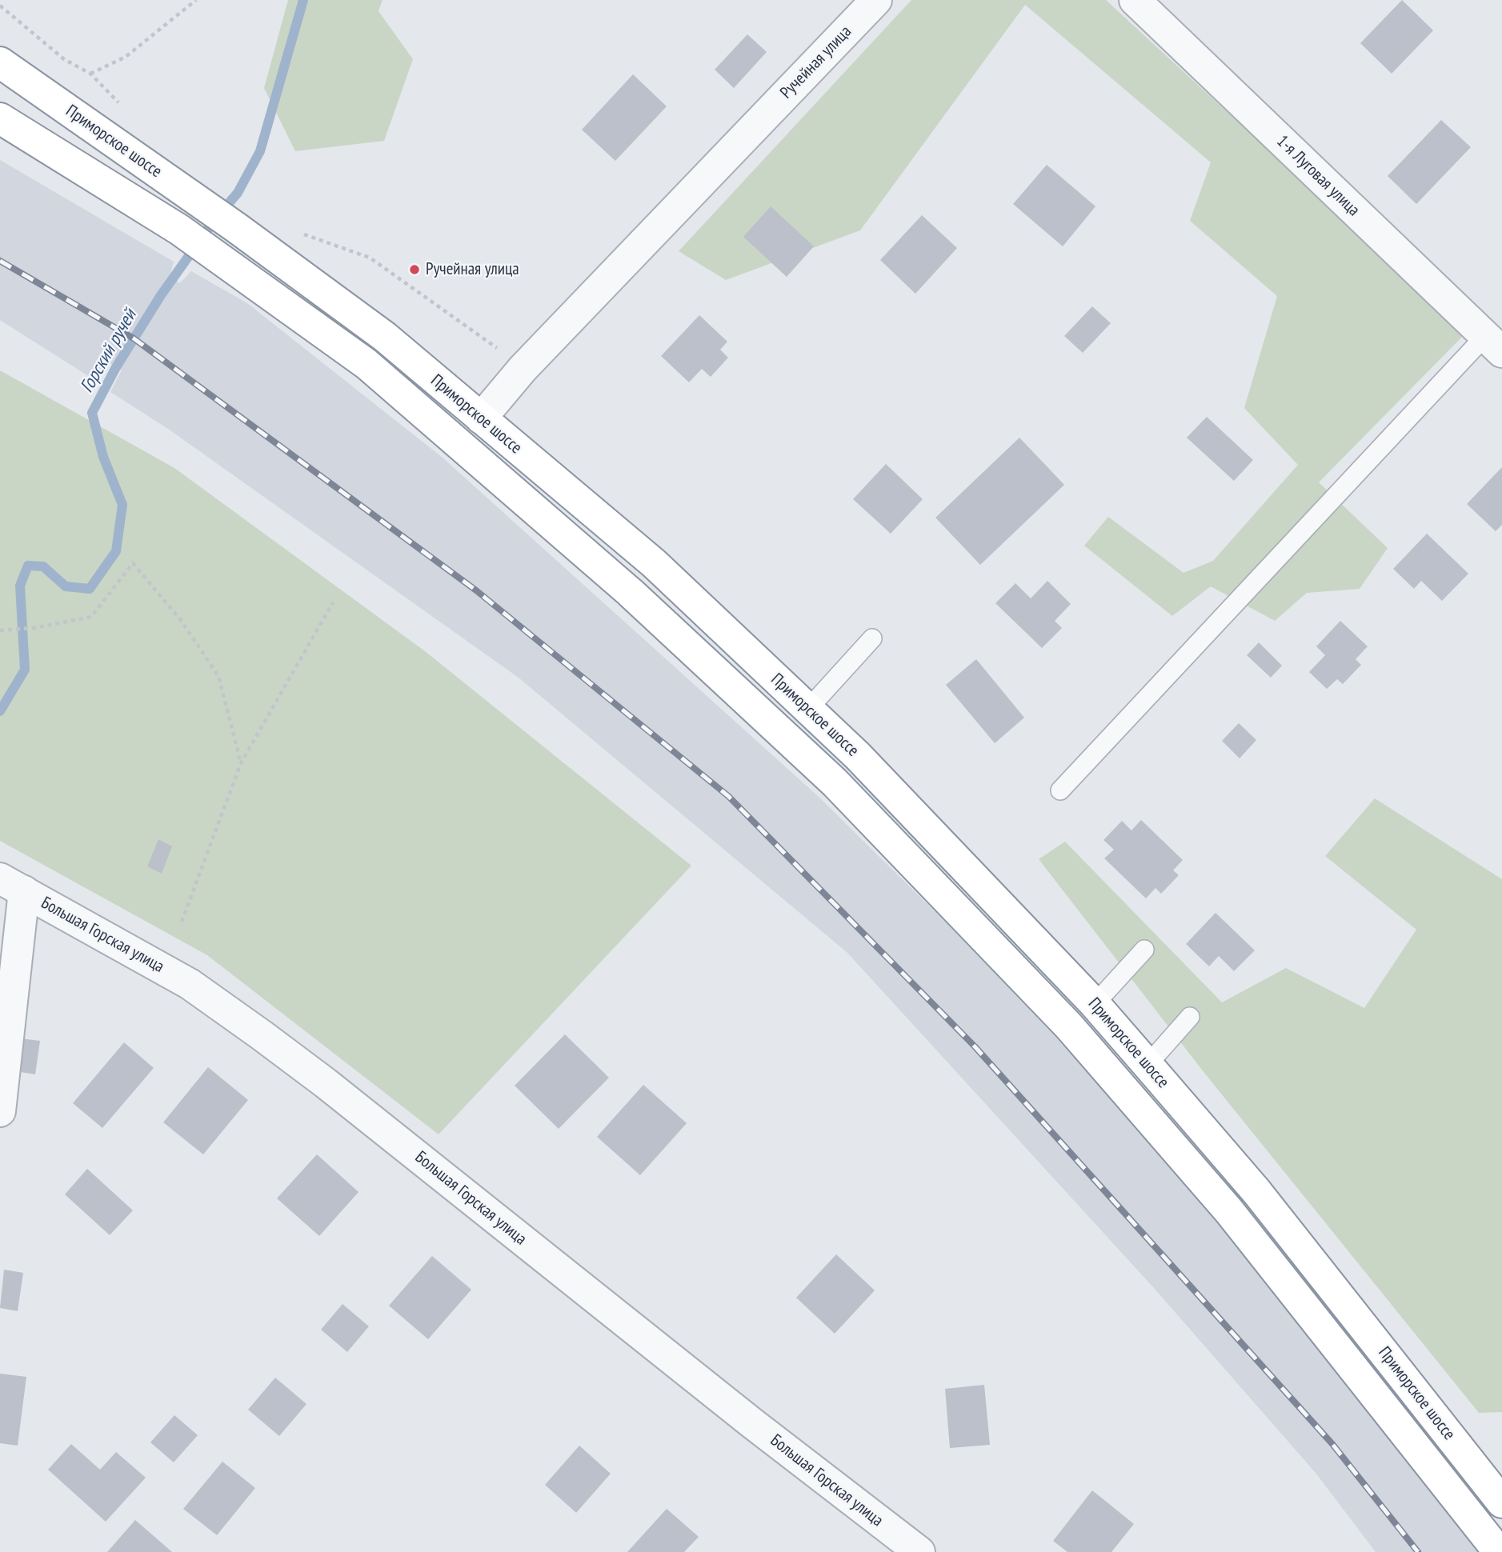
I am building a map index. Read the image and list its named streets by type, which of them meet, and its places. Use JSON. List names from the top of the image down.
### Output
{
  "streets": {
    "highway": ["Приморское шоссе"],
    "street": ["Ручейная улица", "1-я Луговая улица", "Большая Горская улица"]
  },
  "crossings": [
    ["Ручейная улица", "Приморское шоссе"]
  ],
  "water": ["Горский ручей"],
  "places": ["Ручейная улица"]
}
